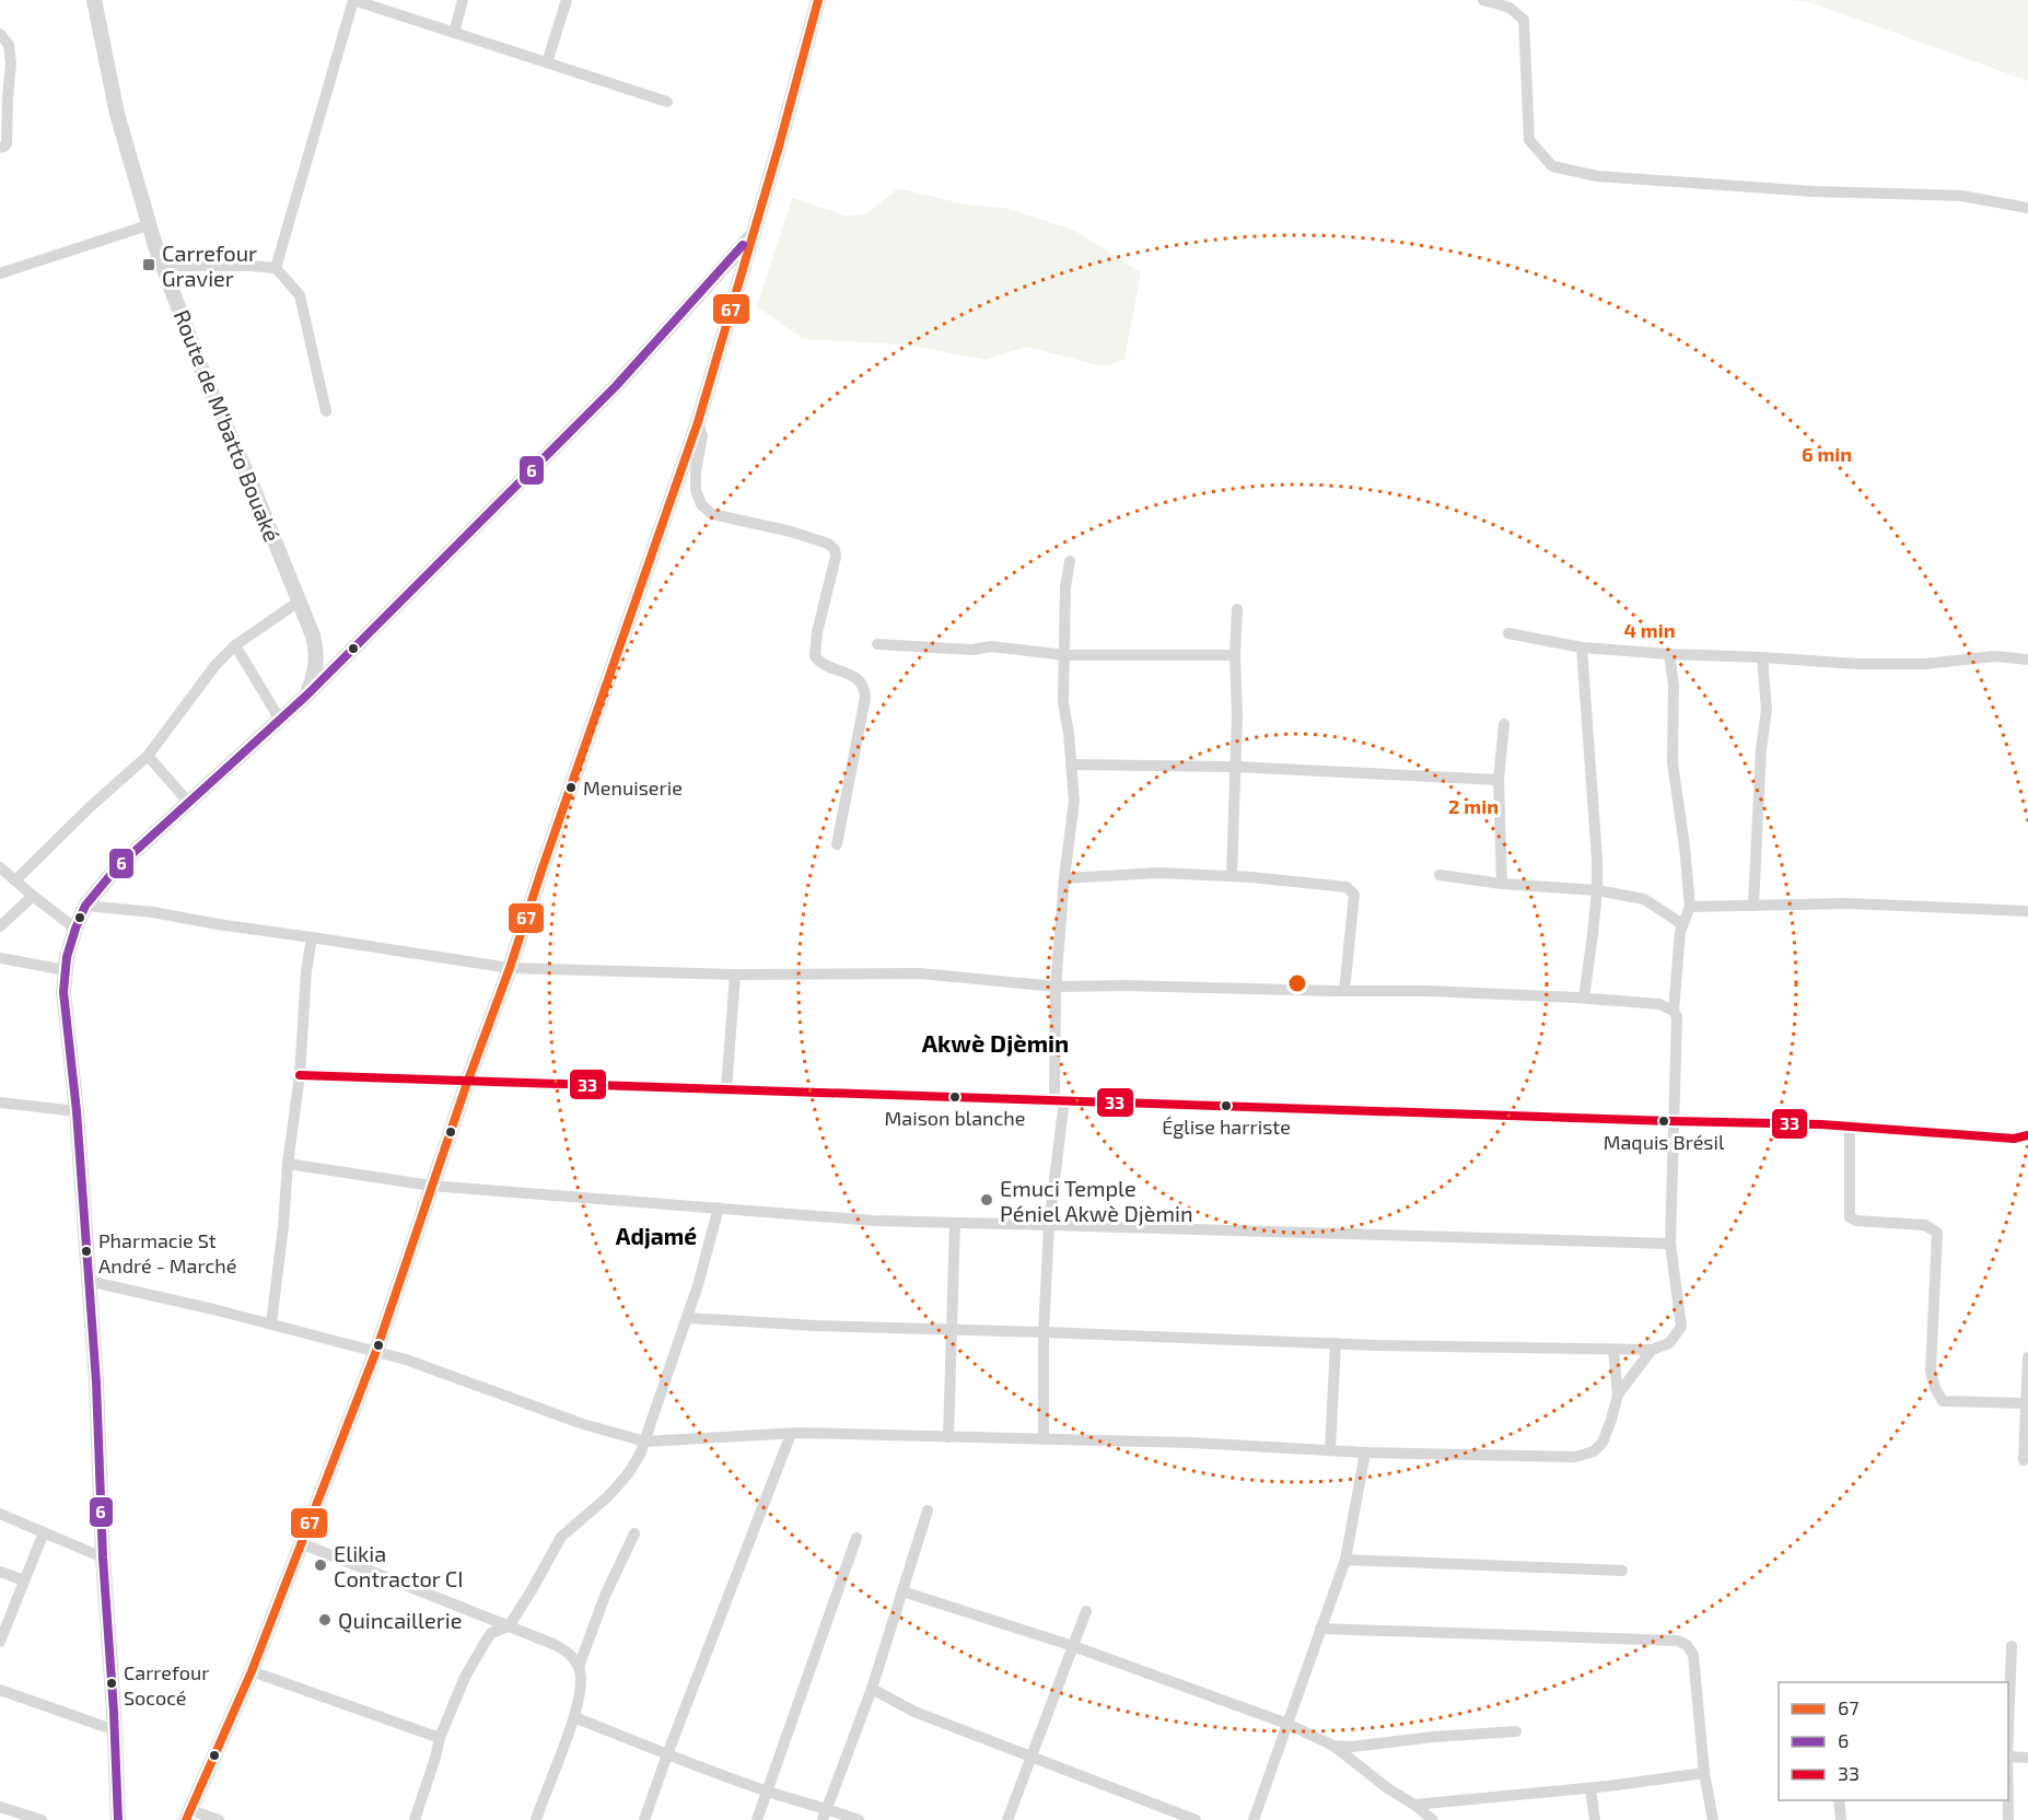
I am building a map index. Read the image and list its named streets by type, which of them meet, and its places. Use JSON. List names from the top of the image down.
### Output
{
  "streets": {
    "street": ["Route de M'batto Bouaké"]
  },
  "districts": ["Akwè Djèmin", "Adjamé"],
  "places": {
    "transit": ["Carrefour Gravier"],
    "other": [
      "Menuiserie",
      "Maison blanche",
      "Église harriste",
      "Maquis Brésil",
      "Emuci Temple Péniel Akwè Djèmin",
      "Pharmacie St André - Marché",
      "Elikia Contractor CI",
      "Quincaillerie",
      "Carrefour Sococé"
    ]
  },
  "lines": ["transit line 67", "transit line 6", "transit line 33"],
  "legend": ["67", "6", "33"],
  "rings": ["6 min", "4 min", "2 min"]
}
